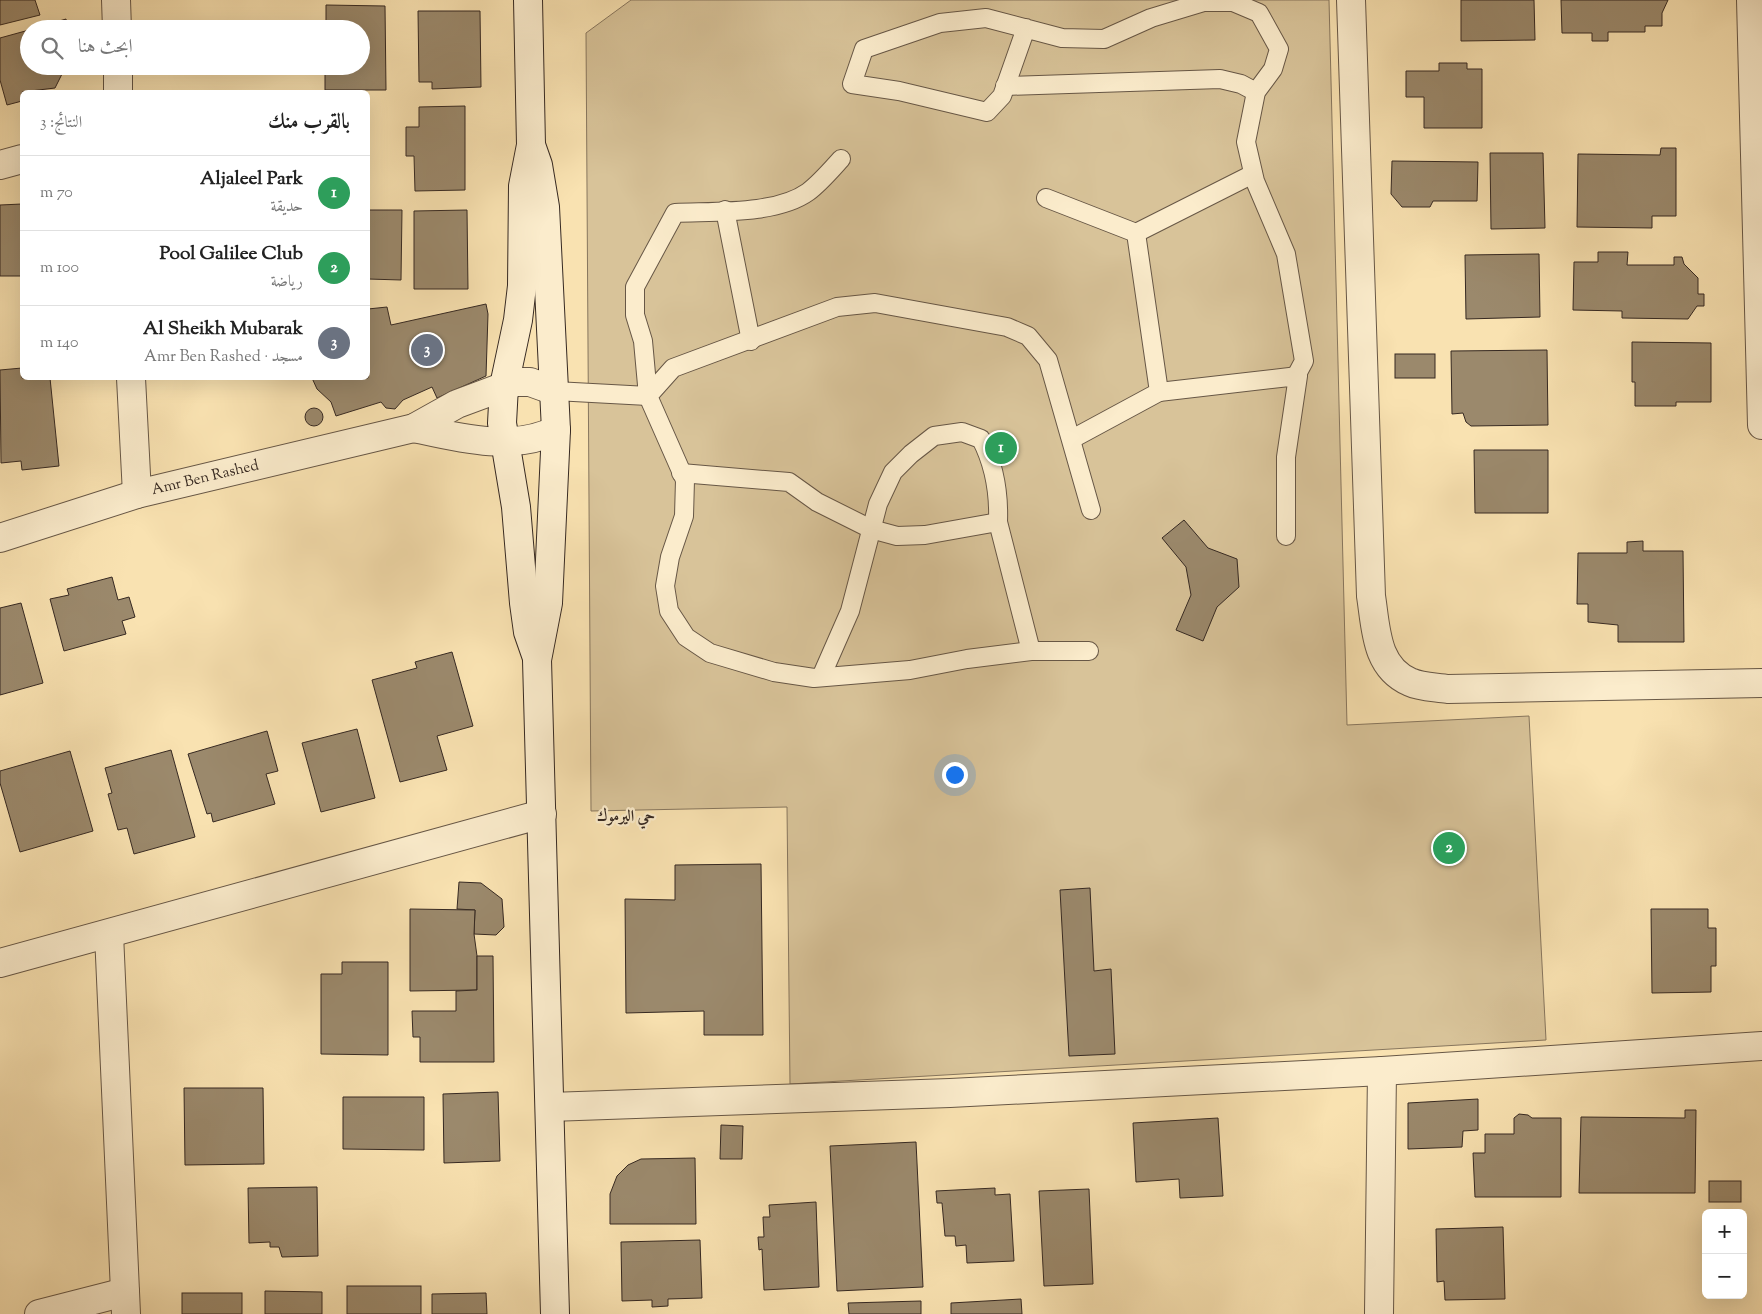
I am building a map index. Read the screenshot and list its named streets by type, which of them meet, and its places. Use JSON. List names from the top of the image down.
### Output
{
  "streets": {
    "street": ["Amr Ben Rashed"]
  },
  "districts": ["حي اليرموك"],
  "page": {
    "search": "ابحث هنا",
    "heading": ["بالقرب منك", "النتائج: 3"],
    "list": [
      {
        "mark": "1",
        "name": "Aljaleel Park",
        "note": "حديقة",
        "value": "70 m"
      },
      {
        "mark": "2",
        "name": "Pool Galilee Club",
        "note": "رياضة",
        "value": "100 m"
      },
      {
        "mark": "3",
        "name": "Al Sheikh Mubarak",
        "note": "مسجد · Amr Ben Rashed",
        "value": "140 m"
      }
    ],
    "pins": ["3", "1", "2"],
    "map_buttons": ["+", "−"]
  }
}
